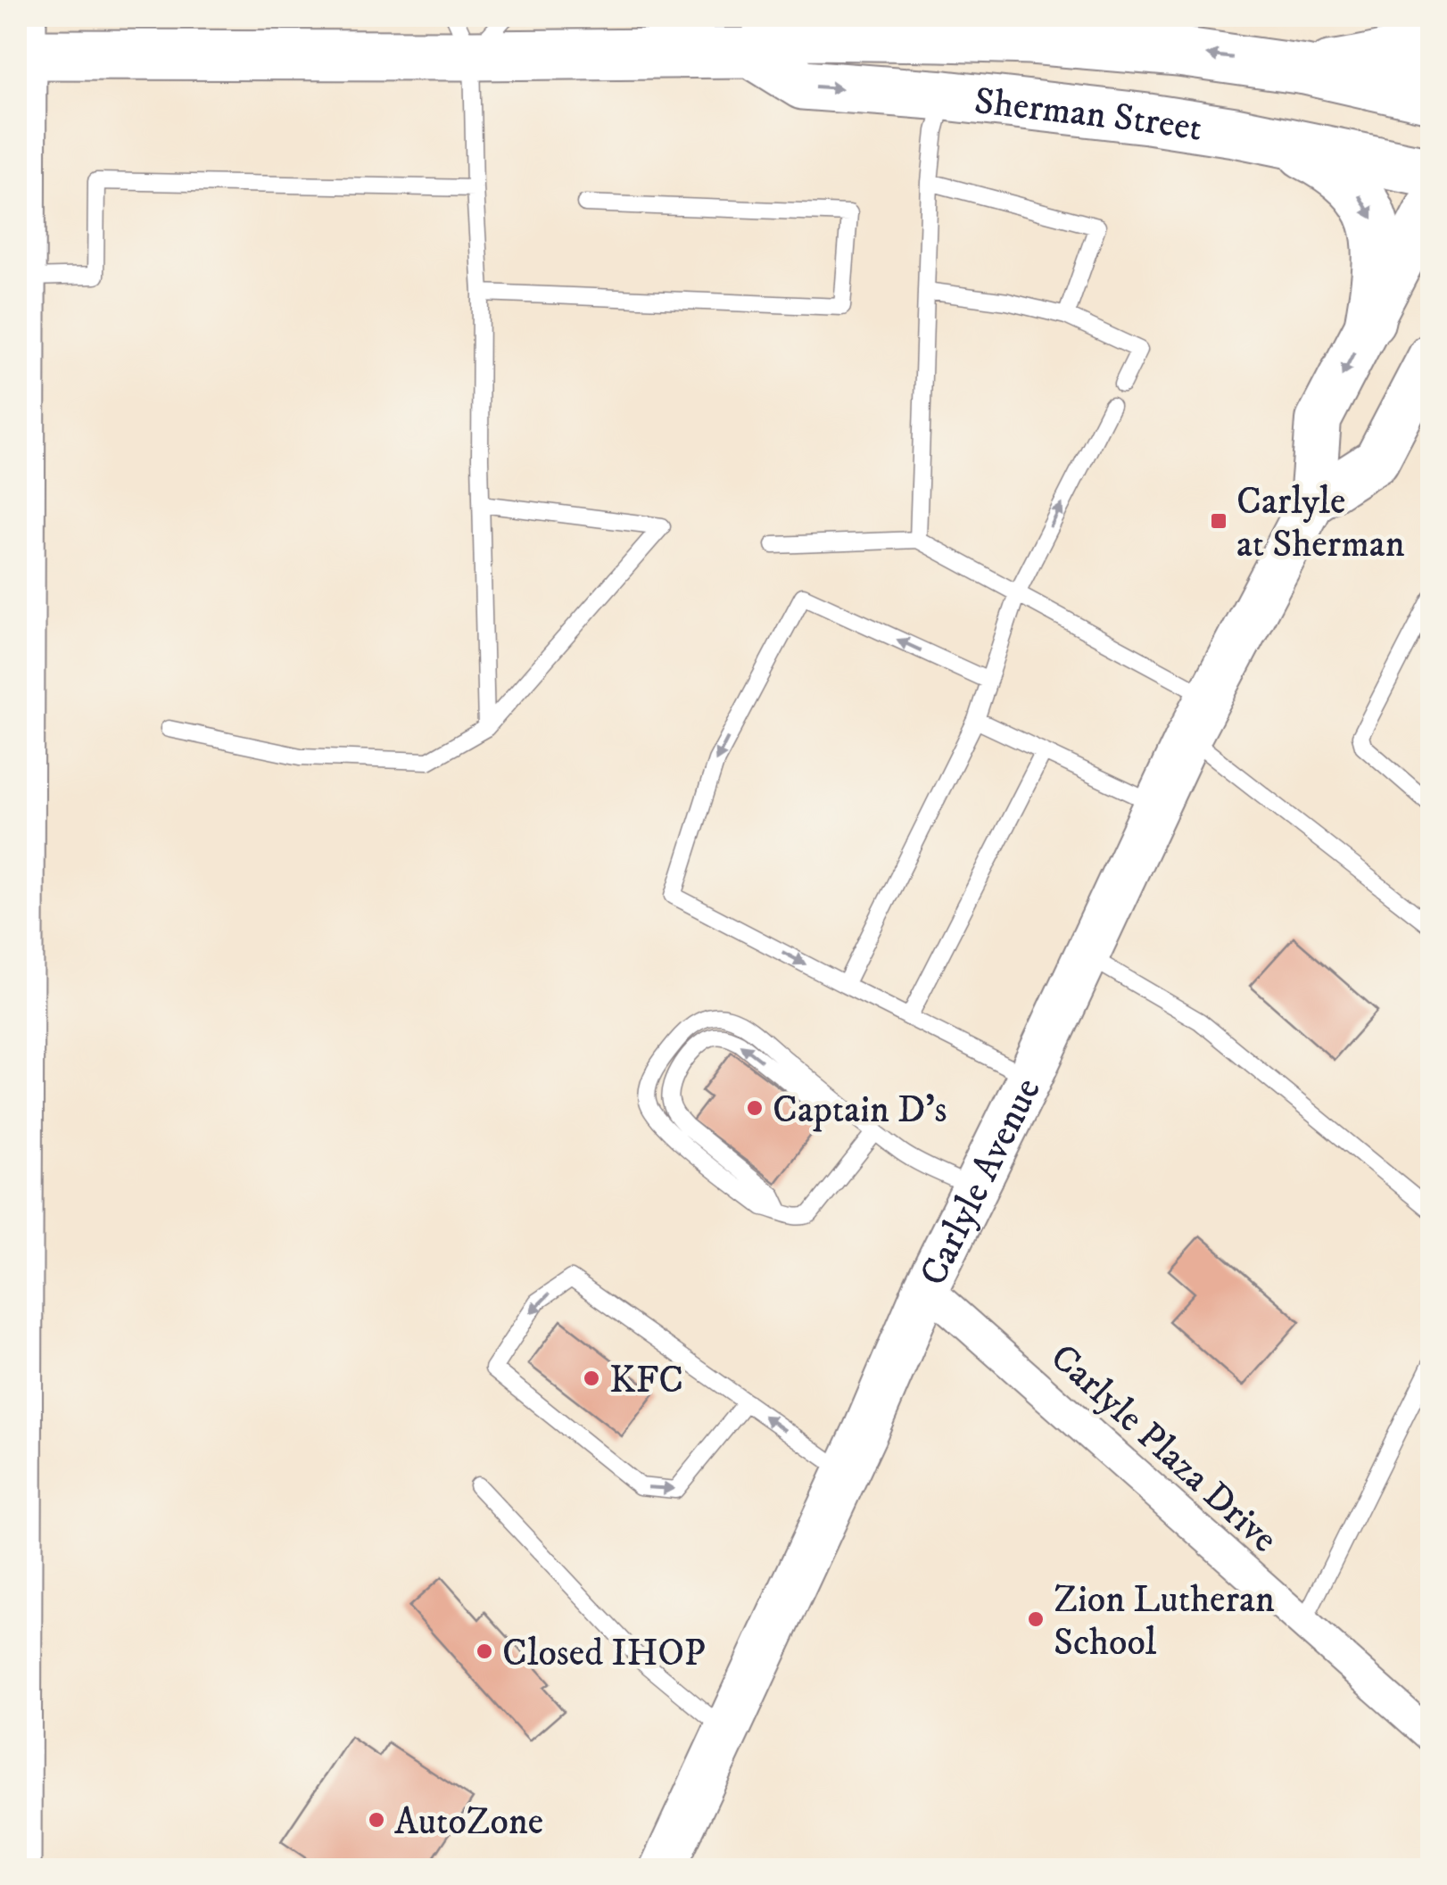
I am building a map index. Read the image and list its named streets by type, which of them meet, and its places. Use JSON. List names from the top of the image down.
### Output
{
  "streets": {
    "main road": ["Sherman Street", "Carlyle Avenue"],
    "street": ["Carlyle Plaza Drive"]
  },
  "crossings": [
    ["Carlyle Avenue", "Carlyle Plaza Drive"]
  ],
  "places": {
    "transit": ["Carlyle at Sherman"],
    "other": [
      "Captain D's",
      "KFC",
      "Zion Lutheran School",
      "Closed IHOP",
      "AutoZone"
    ]
  }
}
